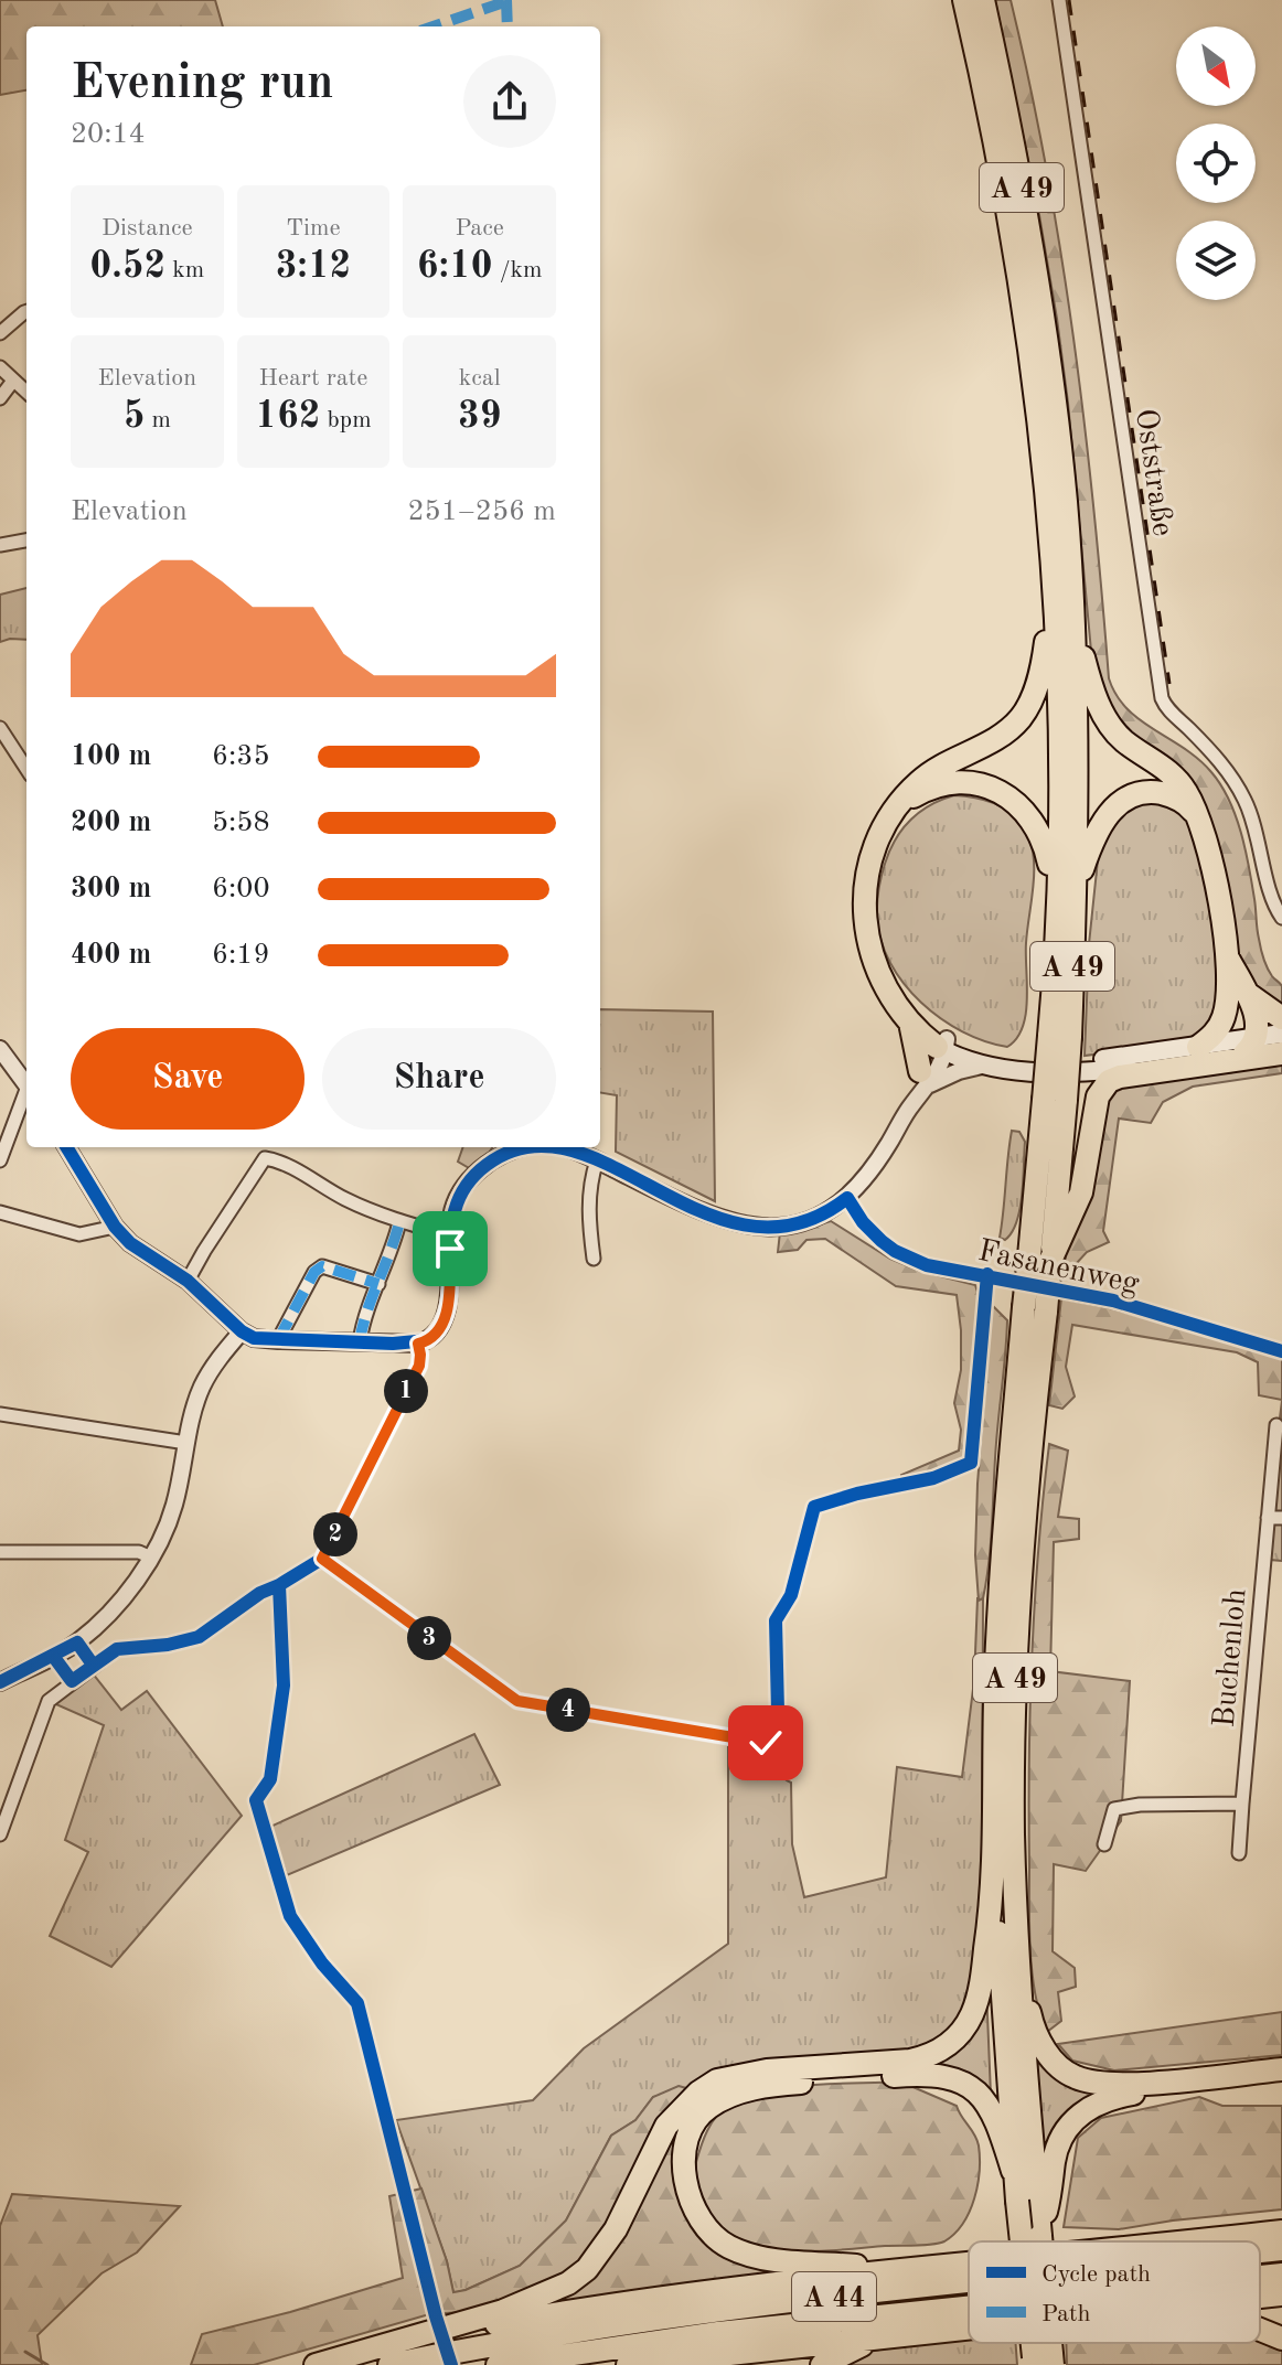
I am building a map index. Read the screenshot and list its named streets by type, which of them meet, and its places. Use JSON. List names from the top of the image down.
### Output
{
  "streets": {
    "highway": ["A 49", "A 44"],
    "street": ["Oststraße", "Fasanenweg", "Buchenloh"]
  },
  "legend": ["Cycle path", "Path"],
  "north": "bottom right",
  "page": {
    "heading": ["Evening run", "20:14"],
    "stats": [
      ["Distance", "0.52 km"],
      ["Time", "3:12"],
      ["Pace", "6:10 /km"],
      ["Elevation", "5 m"],
      ["Heart rate", "162 bpm"],
      ["kcal", "39"]
    ],
    "chart": ["Elevation", "251–256 m"],
    "list": [
      {
        "name": "100 m",
        "note": "6:35"
      },
      {
        "name": "200 m",
        "note": "5:58"
      },
      {
        "name": "300 m",
        "note": "6:00"
      },
      {
        "name": "400 m",
        "note": "6:19"
      }
    ],
    "buttons": ["Save", "Share"],
    "pins": [
      "1",
      "2",
      "3",
      "4"
    ]
  }
}
